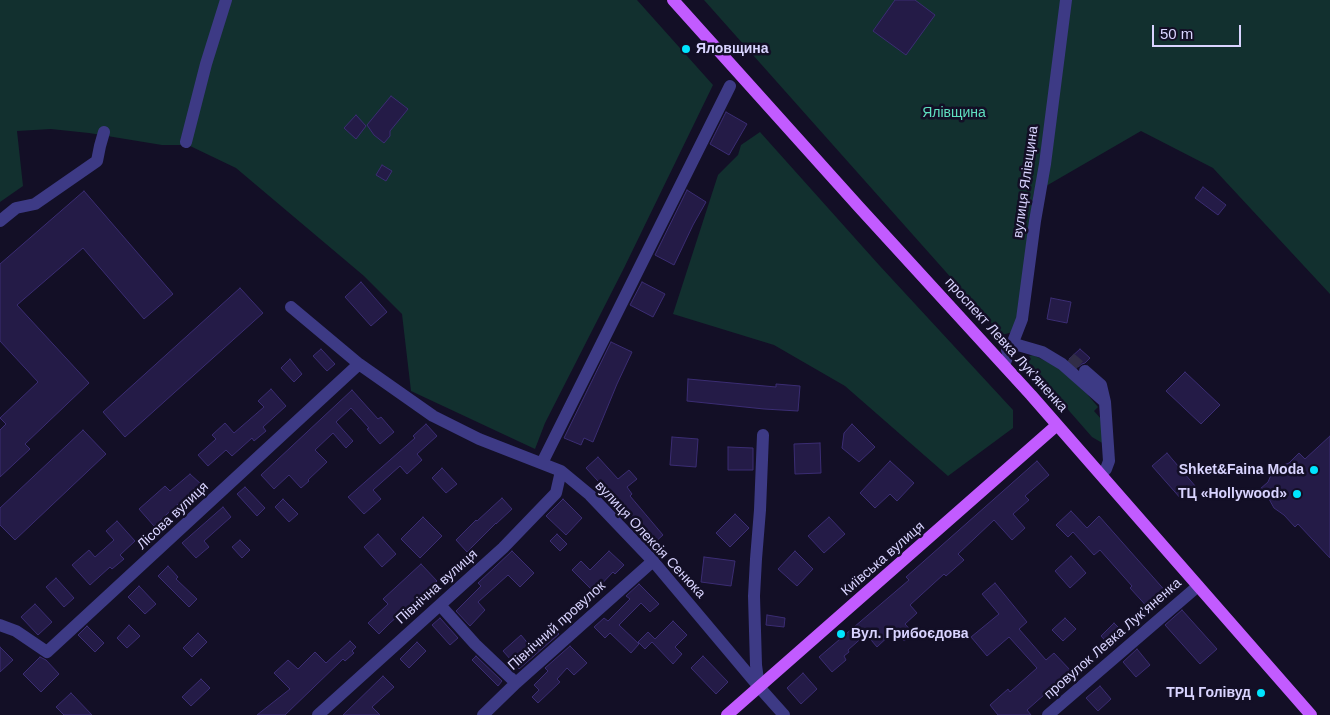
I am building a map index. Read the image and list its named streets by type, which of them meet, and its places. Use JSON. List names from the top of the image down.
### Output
{
  "streets": {
    "main road": ["проспект Левка Лукʼяненка", "Київська вулиця"],
    "street": [
      "вулиця Ялівщина",
      "Лісова вулиця",
      "вулиця Олексія Сенюка",
      "Північна вулиця",
      "Північний провулок",
      "провулок Левка Лук’яненка"
    ]
  },
  "crossings": [
    ["проспект Левка Лукʼяненка", "Київська вулиця"],
    ["проспект Левка Лукʼяненка", "провулок Левка Лук’яненка"],
    ["Лісова вулиця", "вулиця Олексія Сенюка"],
    ["вулиця Олексія Сенюка", "Київська вулиця"],
    ["вулиця Олексія Сенюка", "Північна вулиця"],
    ["вулиця Олексія Сенюка", "Північний провулок"]
  ],
  "parks": ["Ялівщина"],
  "places": [
    "Яловщина",
    "Shket&Faina Moda",
    "ТЦ «Hollywood»",
    "Вул. Грибоєдова",
    "ТРЦ Голівуд"
  ],
  "scale_bar": "50 m"
}
